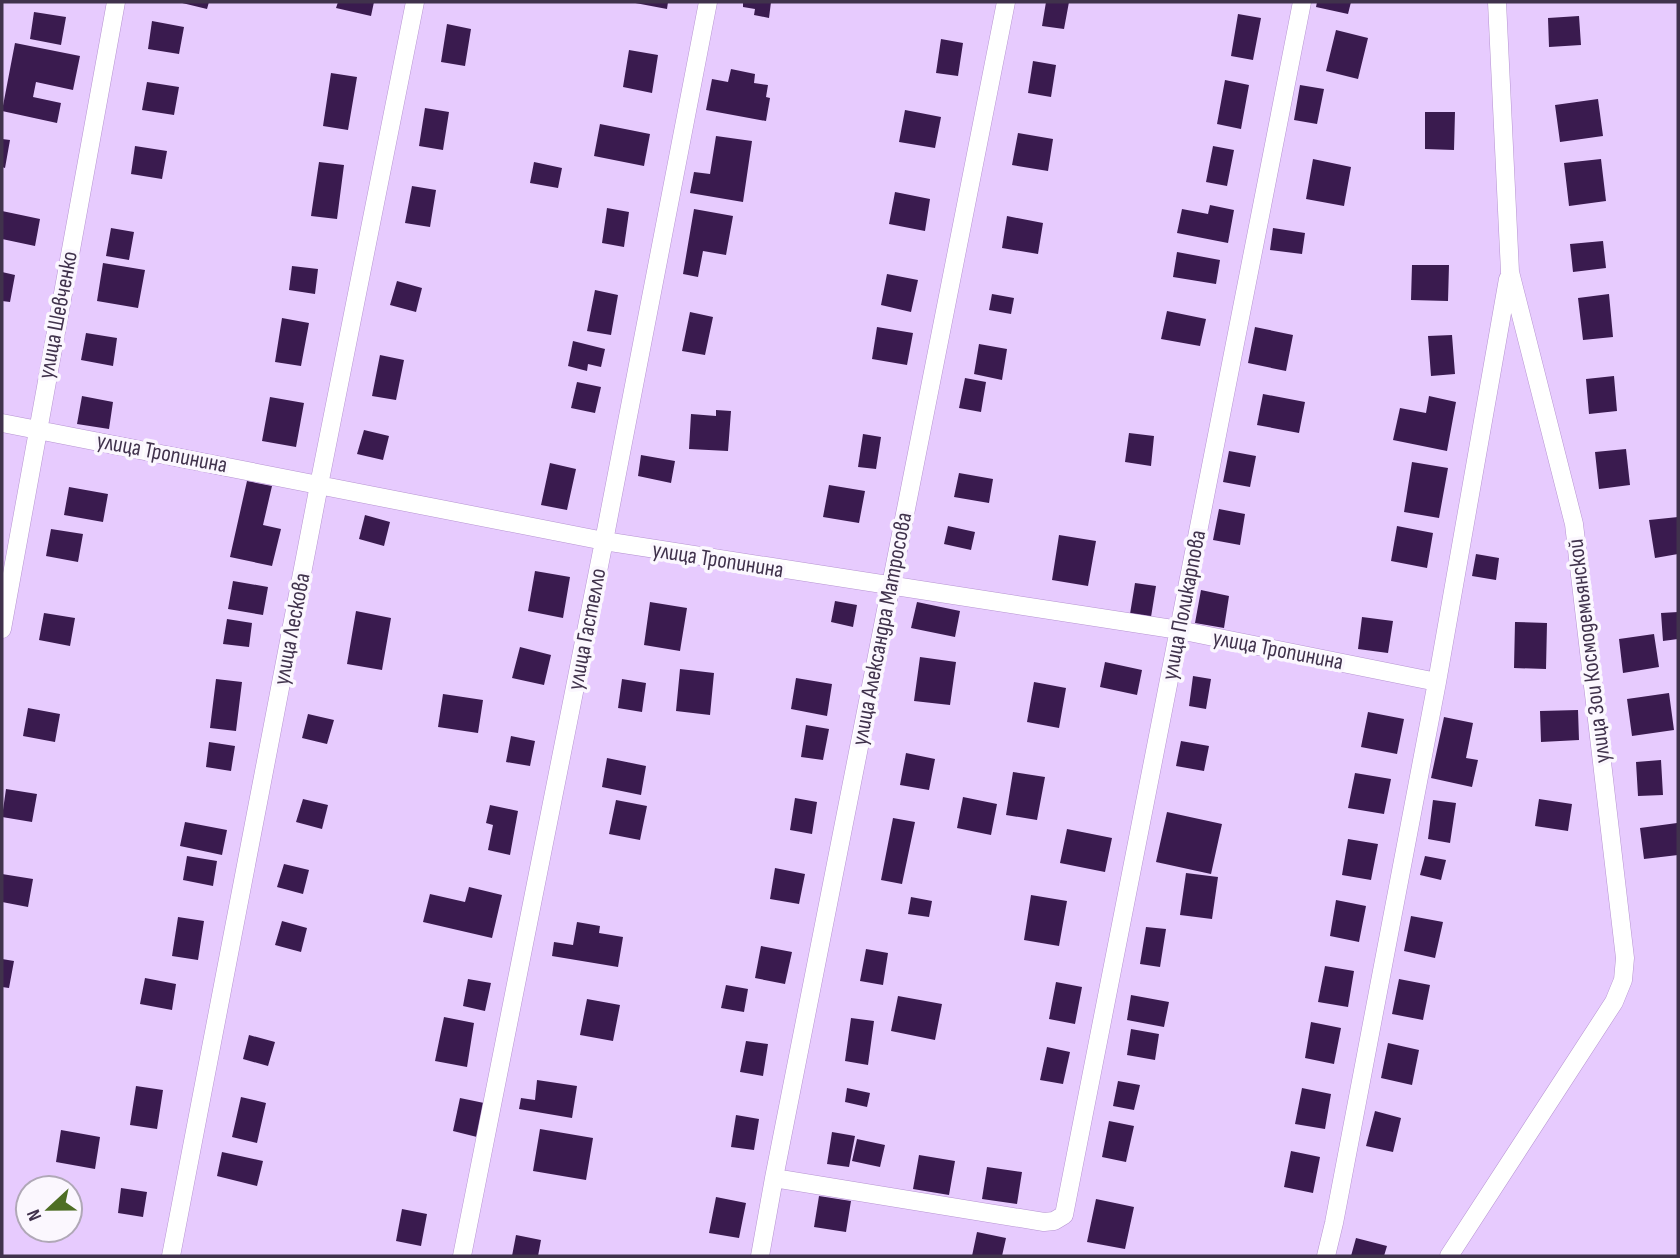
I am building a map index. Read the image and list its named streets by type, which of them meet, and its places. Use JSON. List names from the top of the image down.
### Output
{
  "streets": {
    "street": [
      "улица Шевченко",
      "улица Тропинина",
      "улица Поликарпова",
      "улица Лескова",
      "улица Гастелло",
      "улица Александра Матросова",
      "улица Зои Космодемьянской"
    ]
  },
  "crossings": [
    ["улица Шевченко", "улица Тропинина"],
    ["улица Тропинина", "улица Поликарпова"],
    ["улица Тропинина", "улица Лескова"],
    ["улица Тропинина", "улица Гастелло"],
    ["улица Тропинина", "улица Александра Матросова"],
    ["улица Поликарпова", "улица Александра Матросова"]
  ],
  "north": "left"
}
